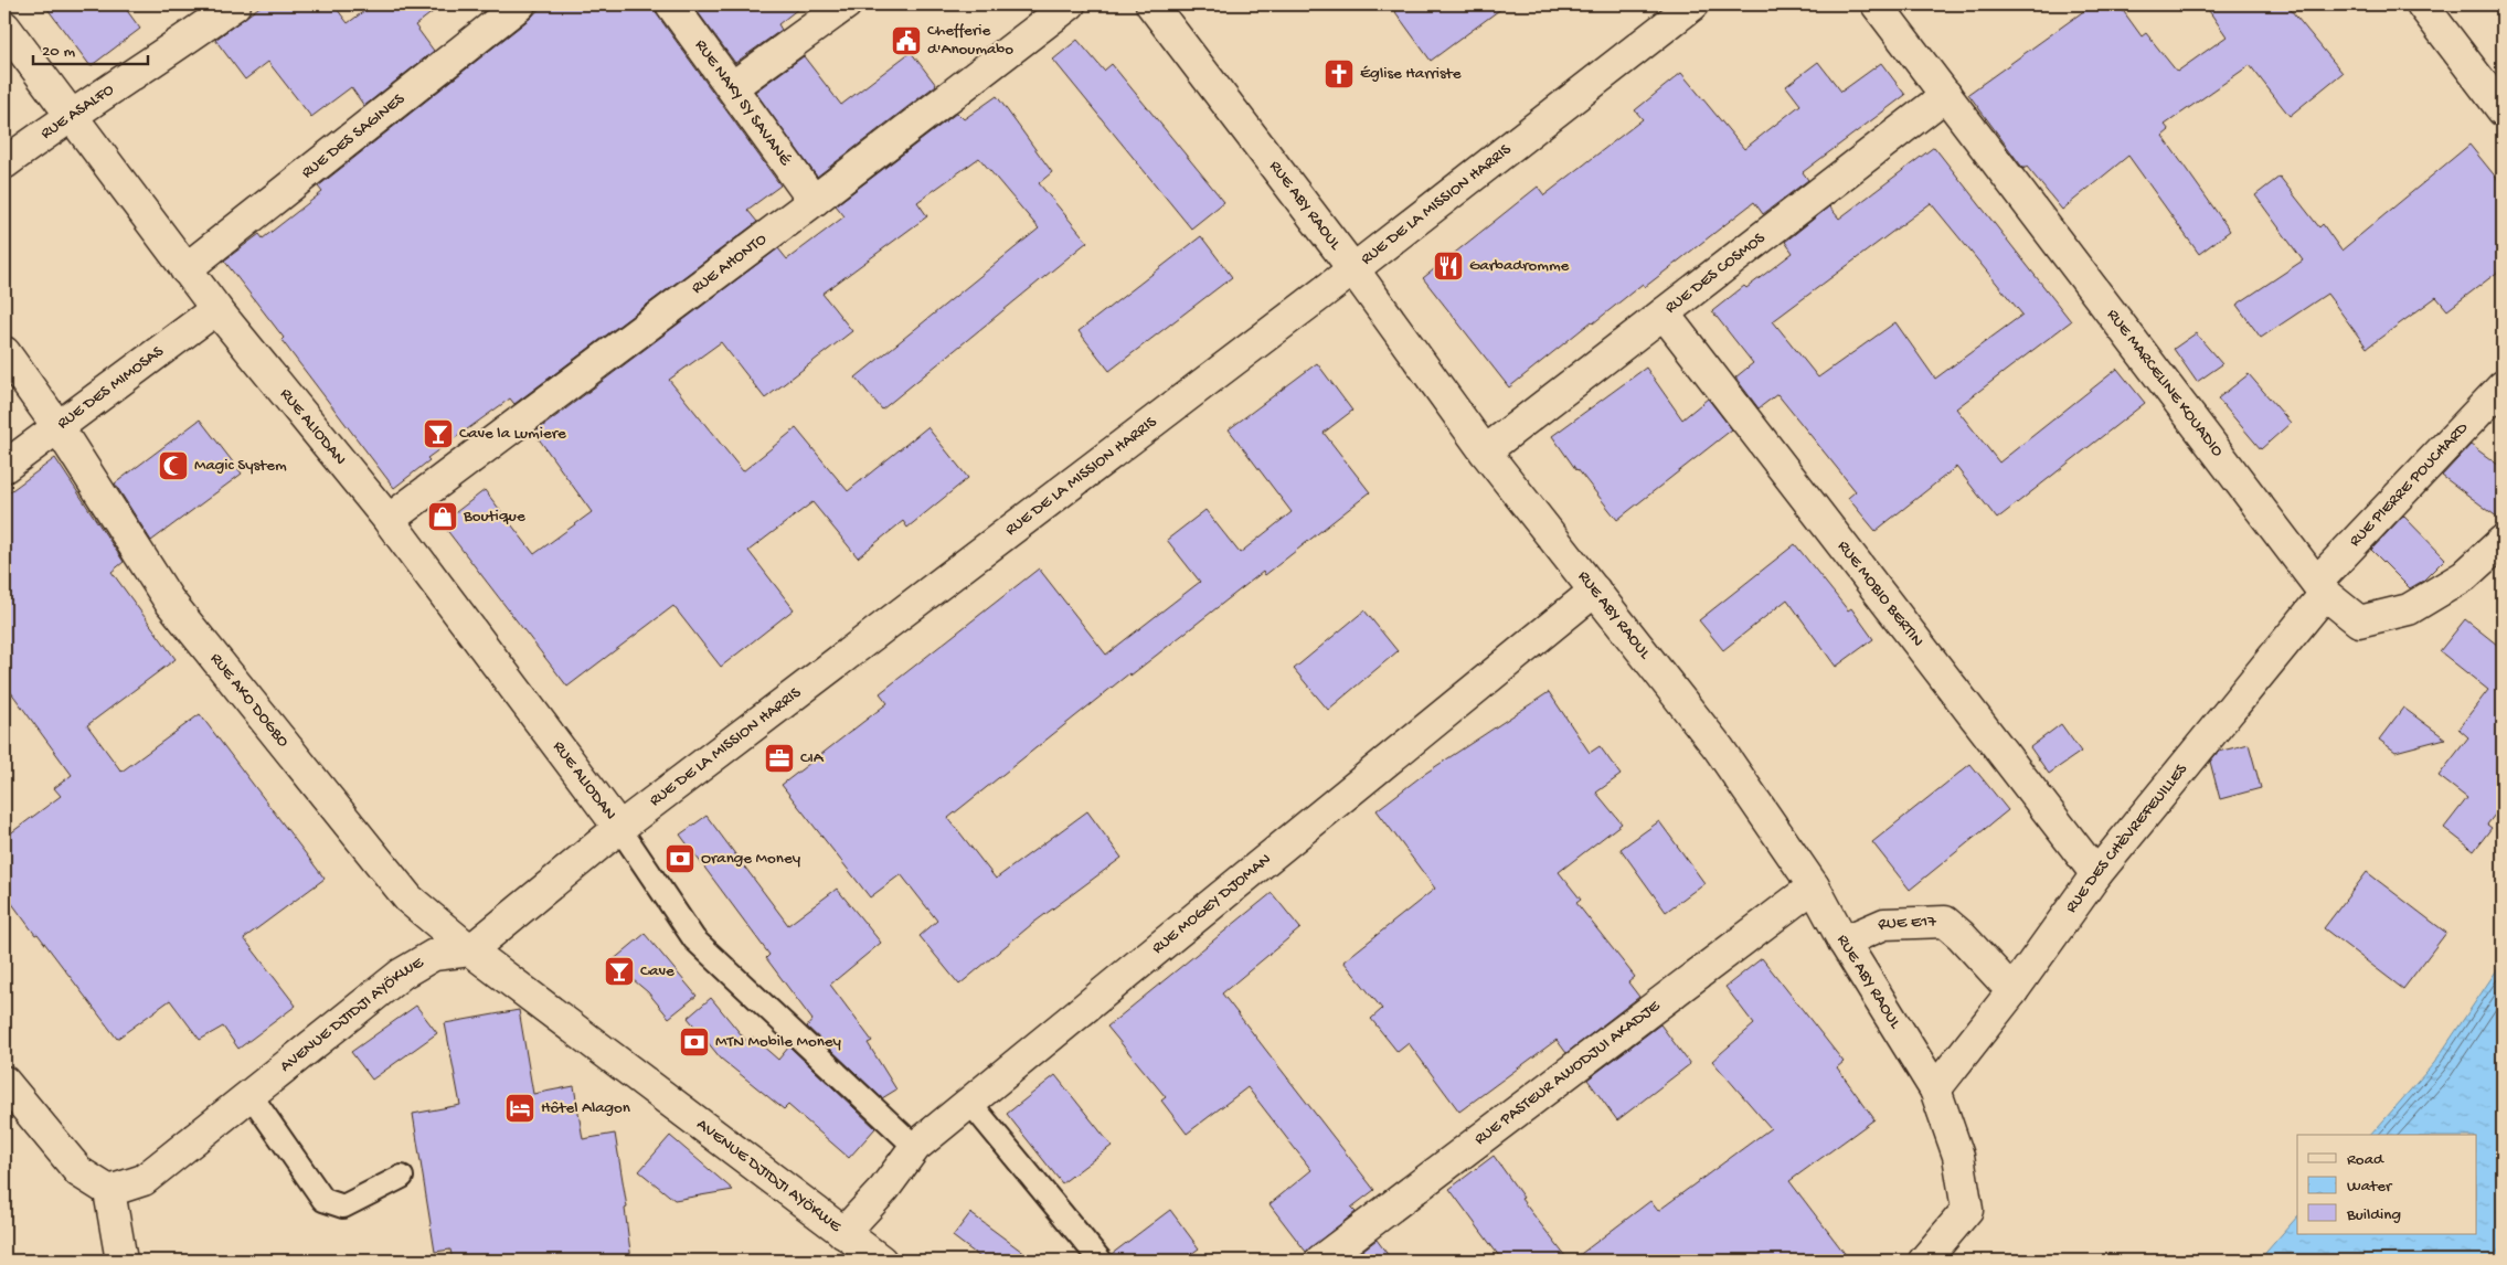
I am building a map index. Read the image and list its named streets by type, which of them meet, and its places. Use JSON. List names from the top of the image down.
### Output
{
  "streets": {
    "street": [
      "RUE NAKY SY SAVANÉ",
      "RUE ASALFO",
      "RUE DES SAGINES",
      "RUE ABY RAOUL",
      "RUE DE LA MISSION HARRIS",
      "RUE AHONTO",
      "RUE DES COSMOS",
      "RUE MARCELINE KOUADIO",
      "RUE DES MIMOSAS",
      "RUE ALIODAN",
      "RUE PIERRE POUCHARD",
      "RUE MOBIO BERTIN",
      "RUE AKO DOGBO",
      "RUE DES CHÈVREFEUILLES",
      "RUE MOGEY DJOMAN",
      "RUE E17",
      "AVENUE DJIDJI AYÖKWE",
      "RUE PASTEUR AWODJUI AKADJE"
    ]
  },
  "crossings": [
    ["RUE NAKY SY SAVANÉ", "RUE AHONTO"],
    ["RUE ASALFO", "RUE ALIODAN"],
    ["RUE DES SAGINES", "RUE ALIODAN"],
    ["RUE ABY RAOUL", "RUE DE LA MISSION HARRIS"],
    ["RUE ABY RAOUL", "RUE DES COSMOS"],
    ["RUE ABY RAOUL", "RUE DES CHÈVREFEUILLES"],
    ["RUE ABY RAOUL", "RUE MOGEY DJOMAN"],
    ["RUE ABY RAOUL", "RUE E17"],
    ["RUE ABY RAOUL", "RUE PASTEUR AWODJUI AKADJE"],
    ["RUE DE LA MISSION HARRIS", "RUE ALIODAN"],
    ["RUE DE LA MISSION HARRIS", "RUE AKO DOGBO"],
    ["RUE DE LA MISSION HARRIS", "AVENUE DJIDJI AYÖKWE"],
    ["RUE AHONTO", "RUE ALIODAN"],
    ["RUE DES COSMOS", "RUE MARCELINE KOUADIO"],
    ["RUE DES COSMOS", "RUE MOBIO BERTIN"],
    ["RUE MARCELINE KOUADIO", "RUE PIERRE POUCHARD"],
    ["RUE MARCELINE KOUADIO", "RUE DES CHÈVREFEUILLES"],
    ["RUE DES MIMOSAS", "RUE ALIODAN"],
    ["RUE DES MIMOSAS", "RUE AKO DOGBO"],
    ["RUE PIERRE POUCHARD", "RUE DES CHÈVREFEUILLES"],
    ["RUE MOBIO BERTIN", "RUE DES CHÈVREFEUILLES"],
    ["RUE AKO DOGBO", "AVENUE DJIDJI AYÖKWE"],
    ["RUE DES CHÈVREFEUILLES", "RUE E17"],
    ["RUE MOGEY DJOMAN", "AVENUE DJIDJI AYÖKWE"]
  ],
  "places": {
    "public building": ["Chefferie d'Anoumabo"],
    "church": ["Église Harriste"],
    "restaurant": ["Garbadromme"],
    "bar": ["Cave la Lumiere", "Cave"],
    "mosque": ["Magic System"],
    "shop": ["Boutique"],
    "office": ["CIA"],
    "bank": ["Orange Money", "MTN Mobile Money"],
    "hotel": ["Hôtel Alagon"]
  },
  "legend": ["Road", "Water", "Building"],
  "scale_bar": "20 m"
}
